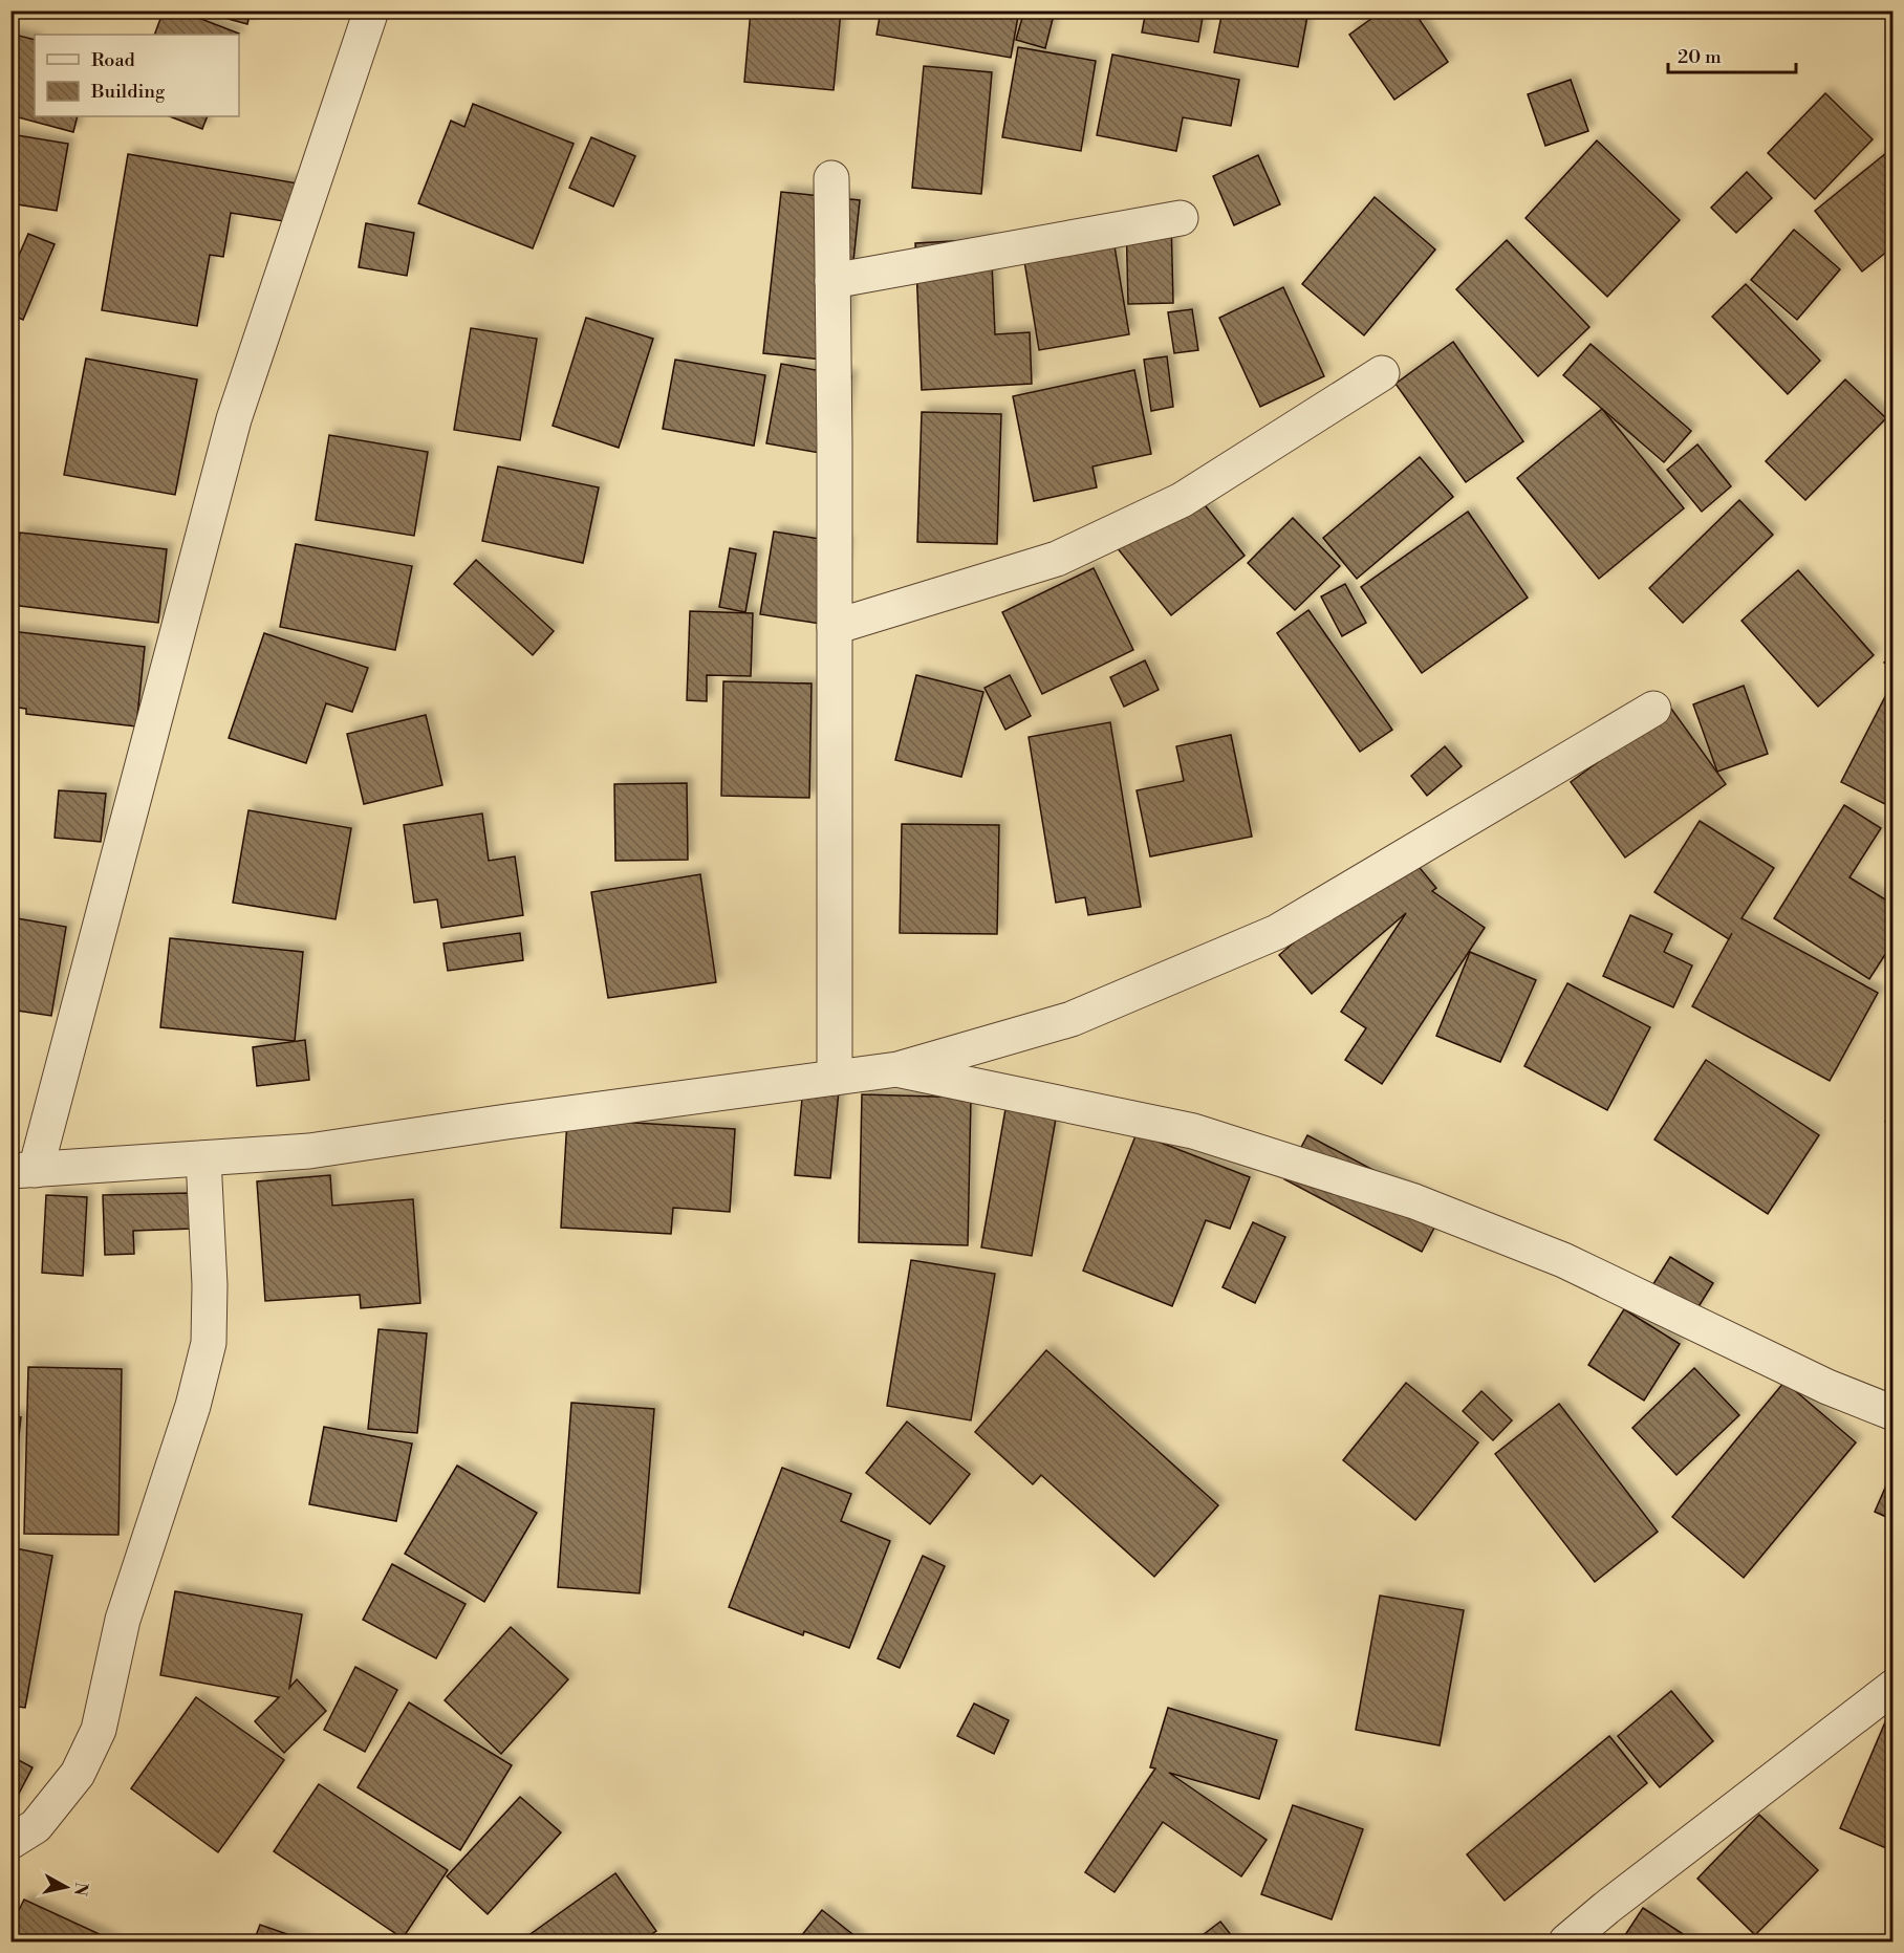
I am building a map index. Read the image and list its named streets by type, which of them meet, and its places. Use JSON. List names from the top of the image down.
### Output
{
  "legend": ["Road", "Building"],
  "scale_bar": "20 m",
  "north": "right"
}
